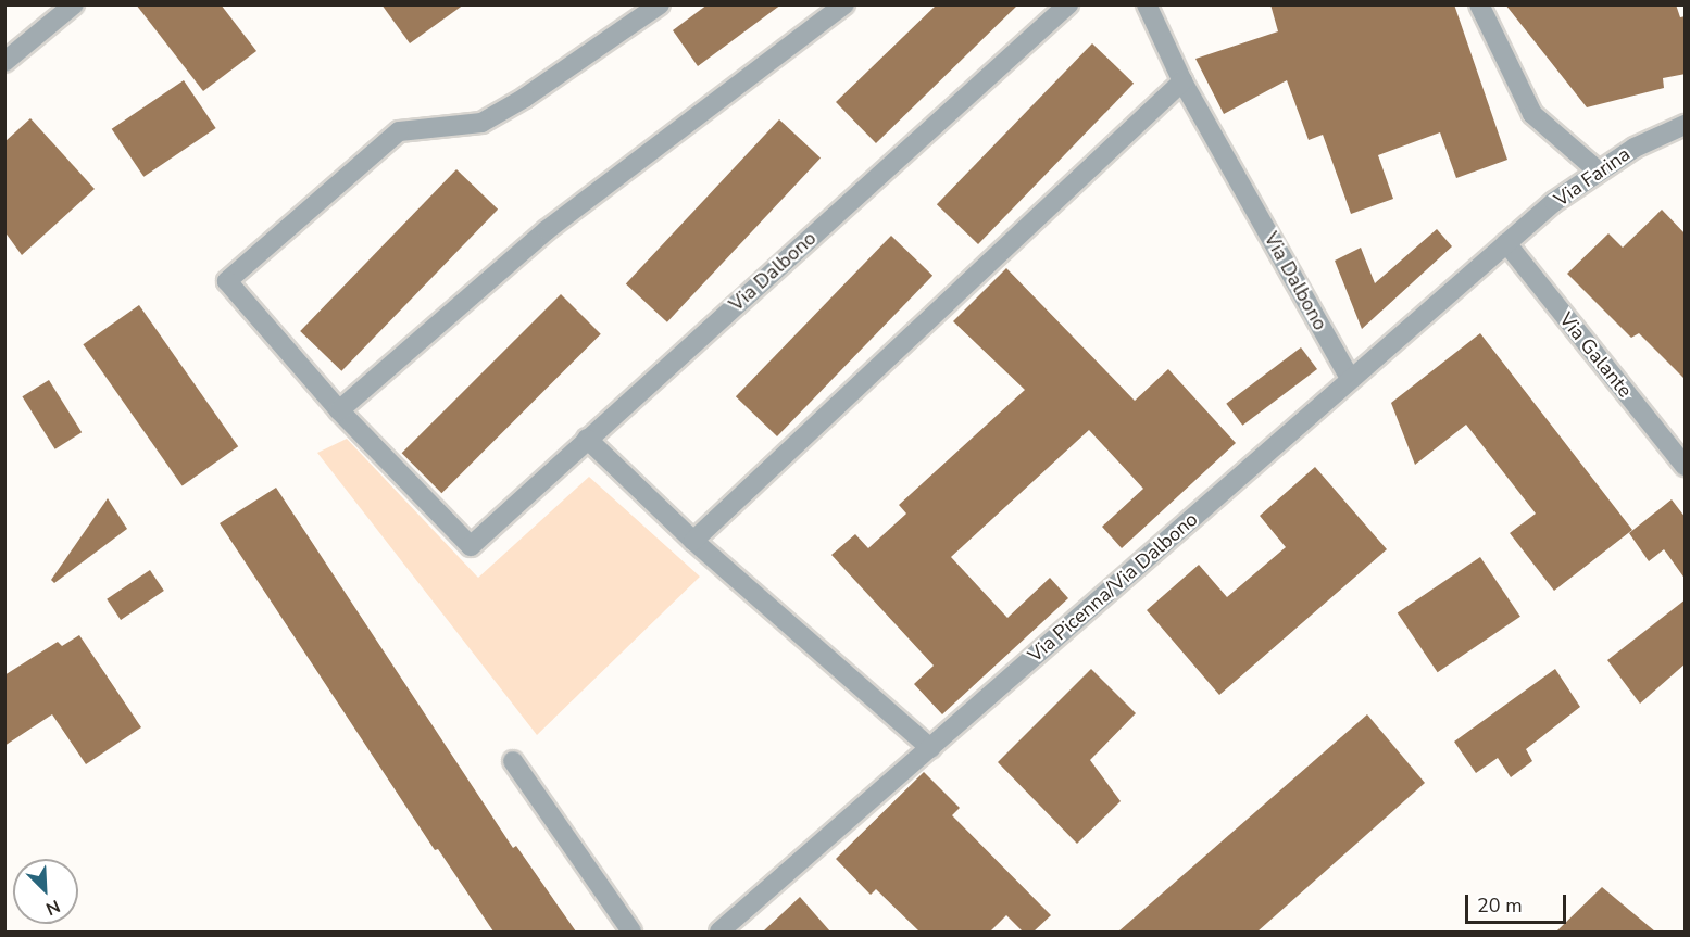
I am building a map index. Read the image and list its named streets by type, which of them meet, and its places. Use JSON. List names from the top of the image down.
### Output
{
  "streets": {
    "street": [
      "Via Farina",
      "Via Dalbono",
      "Via Galante",
      "Via Picenna/Via Dalbono"
    ]
  },
  "crossings": [
    ["Via Farina", "Via Galante"],
    ["Via Farina", "Via Picenna/Via Dalbono"],
    ["Via Dalbono", "Via Picenna/Via Dalbono"],
    ["Via Galante", "Via Picenna/Via Dalbono"]
  ],
  "scale_bar": "20 m",
  "north": "bottom right"
}
